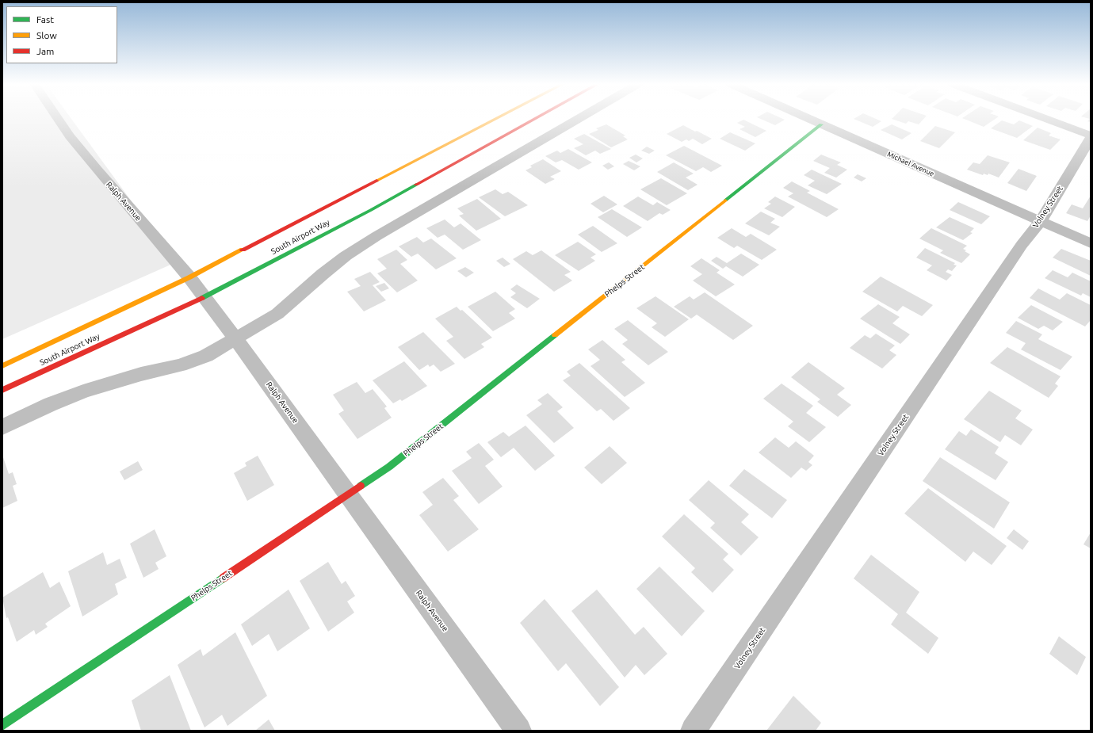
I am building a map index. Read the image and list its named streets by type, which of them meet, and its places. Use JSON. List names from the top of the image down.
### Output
{
  "streets": {
    "main road": ["South Airport Way", "Phelps Street"],
    "street": ["Michael Avenue", "Ralph Avenue", "Volney Street"]
  },
  "crossings": [
    ["Michael Avenue", "Volney Street"],
    ["Michael Avenue", "Phelps Street"],
    ["Ralph Avenue", "South Airport Way"],
    ["Ralph Avenue", "Phelps Street"]
  ],
  "legend": ["Fast", "Slow", "Jam"]
}
